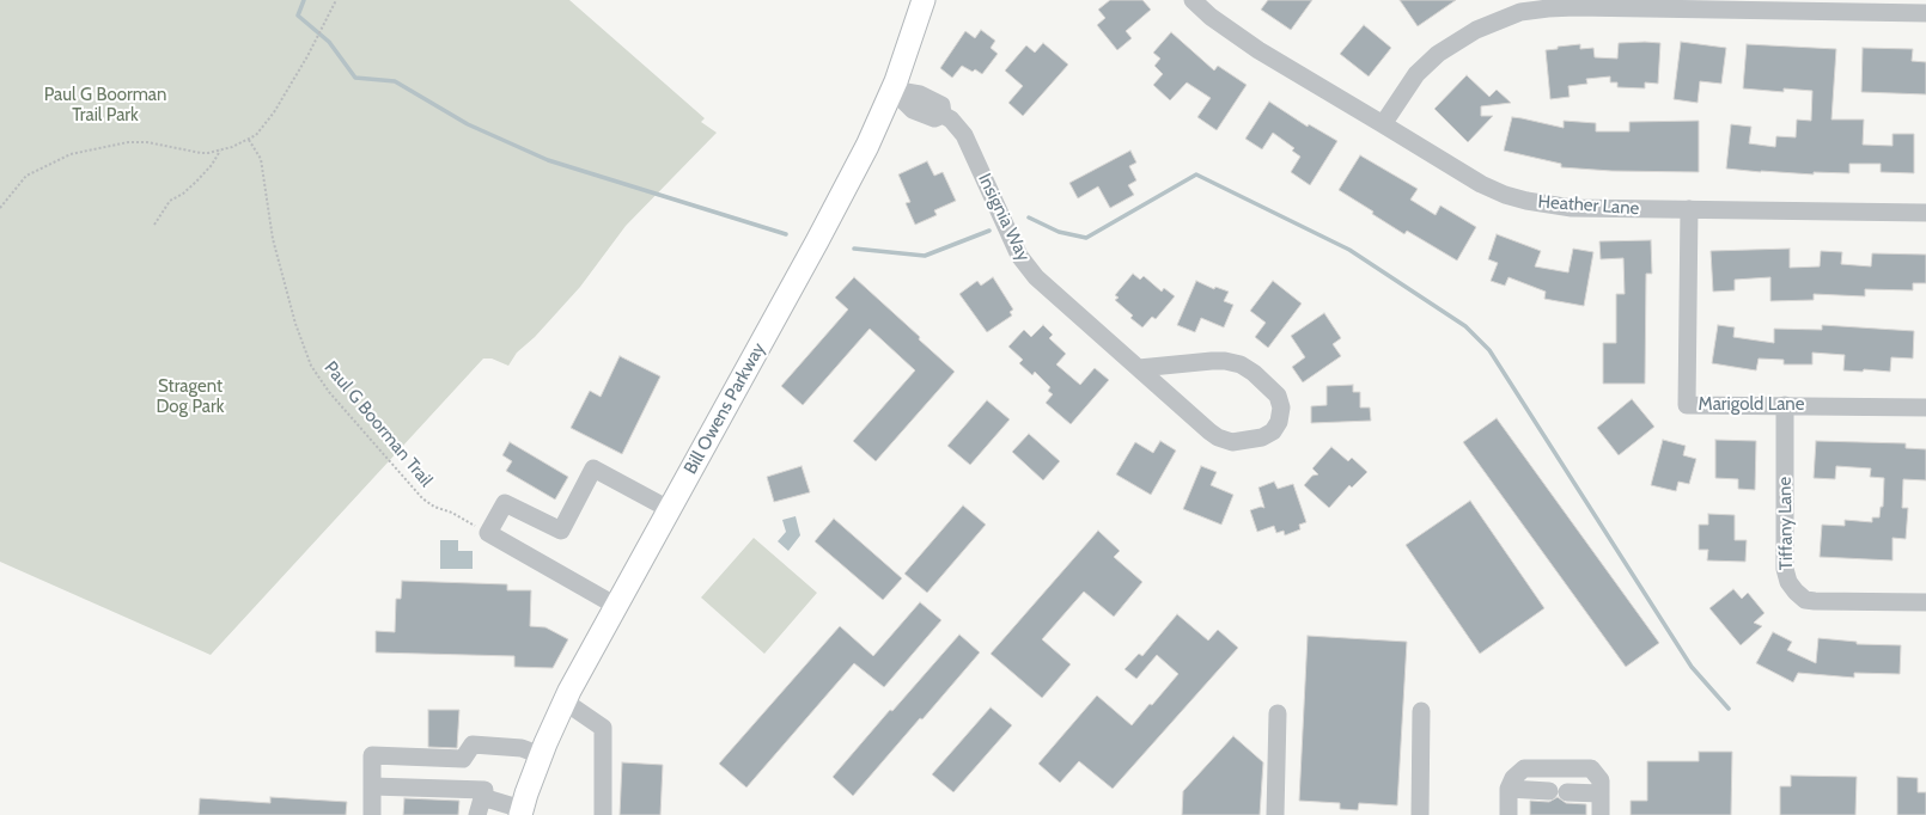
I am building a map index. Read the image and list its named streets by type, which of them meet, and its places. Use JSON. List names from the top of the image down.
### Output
{
  "streets": {
    "main road": ["Bill Owens Parkway"],
    "street": [
      "Heather Lane",
      "Insignia Way",
      "Marigold Lane",
      "Tiffany Lane"
    ],
    "path": ["Paul G Boorman Trail"]
  },
  "crossings": [
    ["Heather Lane", "Marigold Lane"],
    ["Insignia Way", "Bill Owens Parkway"],
    ["Marigold Lane", "Tiffany Lane"]
  ],
  "parks": ["Paul G Boorman Trail Park", "Stragent Dog Park"]
}
